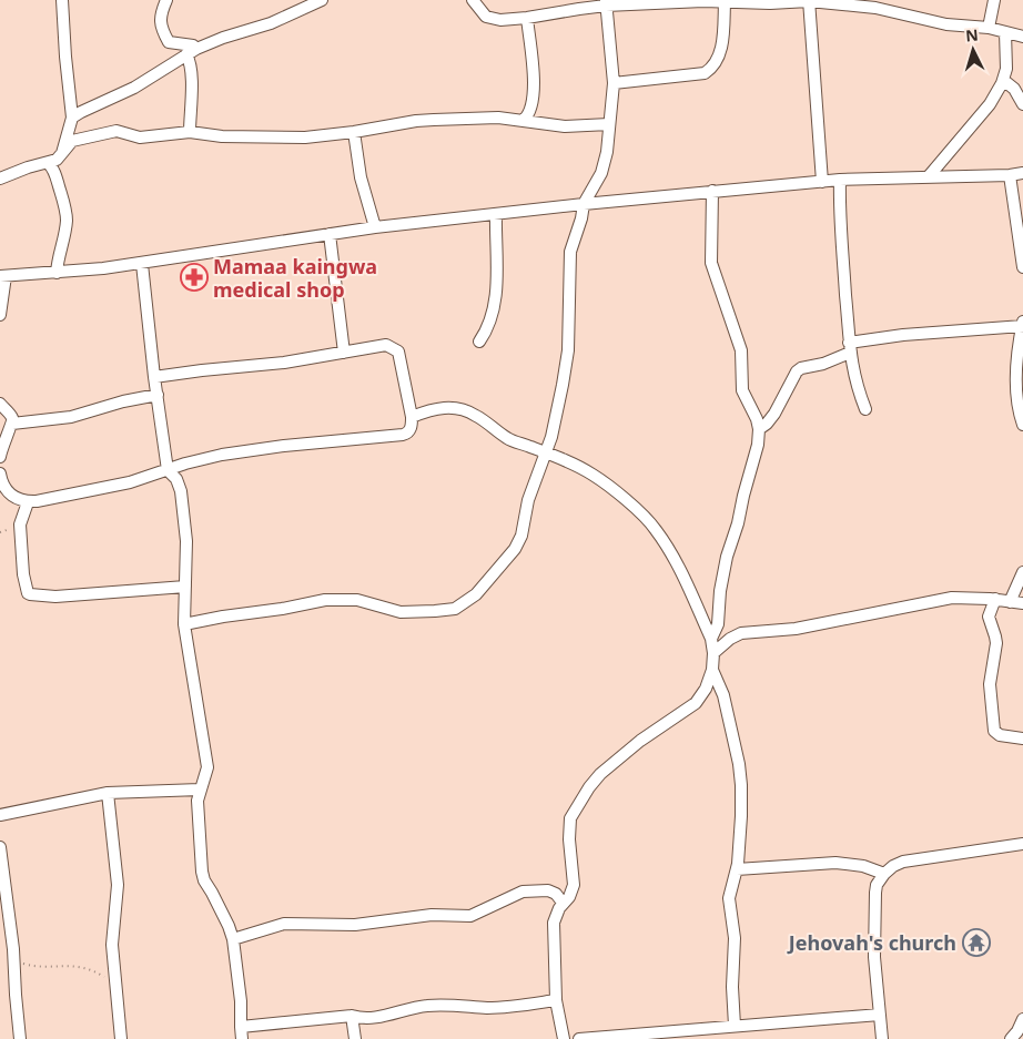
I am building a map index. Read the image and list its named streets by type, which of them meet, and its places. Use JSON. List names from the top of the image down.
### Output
{
  "places": {
    "pharmacy": ["Mamaa kaingwa medical shop"],
    "temple": ["Jehovah's church"]
  },
  "north": "top"
}
